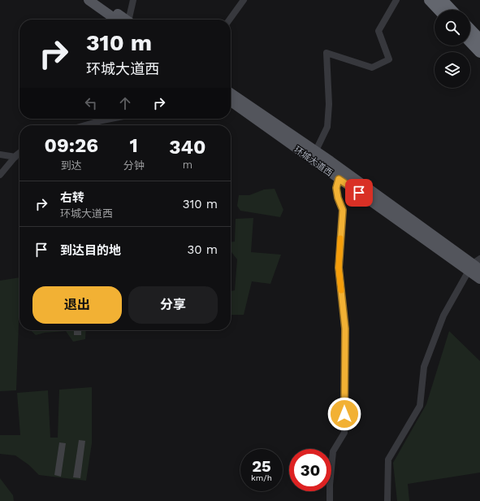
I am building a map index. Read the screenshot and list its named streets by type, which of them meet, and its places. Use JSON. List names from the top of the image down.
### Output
{
  "streets": {
    "main road": ["环城大道西"]
  },
  "page": {
    "turn": ["310 m", "环城大道西"],
    "eta": [
      "09:26",
      "到达",
      "1",
      "分钟",
      "340",
      "m"
    ],
    "list": [
      {
        "name": "右转",
        "note": "环城大道西",
        "value": "310 m"
      },
      {
        "name": "到达目的地",
        "value": "30 m"
      }
    ],
    "buttons": ["退出", "分享"],
    "speed": "25 km/h",
    "limit": "30"
  }
}
